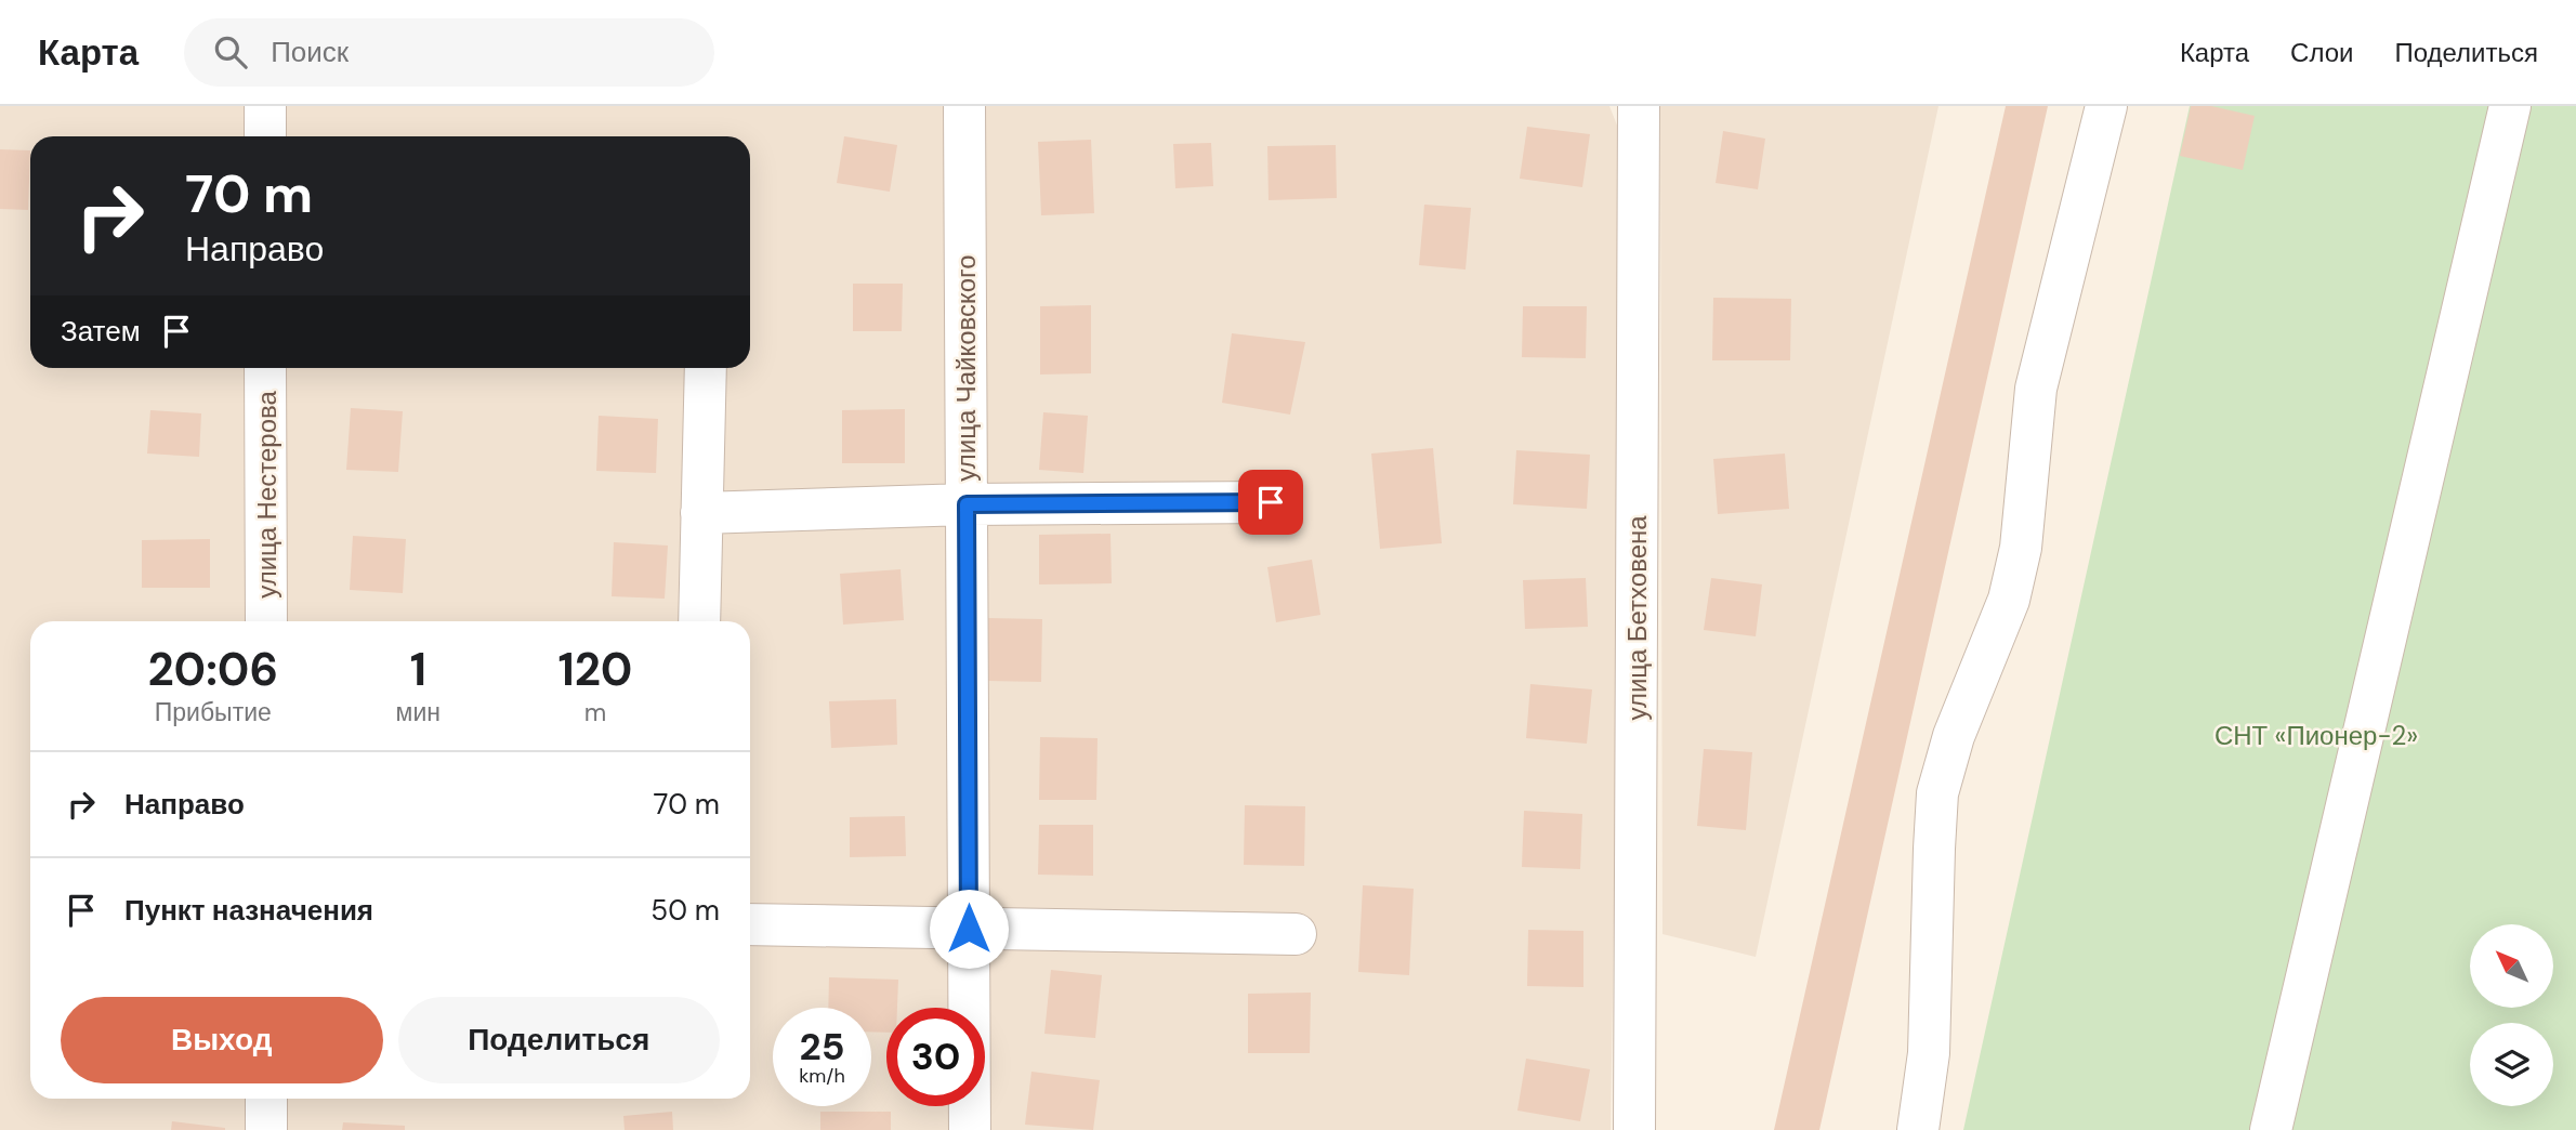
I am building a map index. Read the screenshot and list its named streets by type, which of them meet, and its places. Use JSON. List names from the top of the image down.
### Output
{
  "streets": {
    "street": ["улица Чайковского", "улица Нестерова", "улица Бетховена"]
  },
  "parks": ["СНТ «Пионер-2»"],
  "north": "top left",
  "page": {
    "header": "Карта",
    "search": "Поиск",
    "nav": ["Карта", "Слои", "Поделиться"],
    "turn": ["70 m", "Направо"],
    "then": "Затем",
    "eta": [
      "20:06",
      "Прибытие",
      "1",
      "мин",
      "120",
      "m"
    ],
    "list": [
      {
        "name": "Направо",
        "value": "70 m"
      },
      {
        "name": "Пункт назначения",
        "value": "50 m"
      }
    ],
    "buttons": ["Выход", "Поделиться"],
    "speed": "25 km/h",
    "limit": "30"
  }
}
